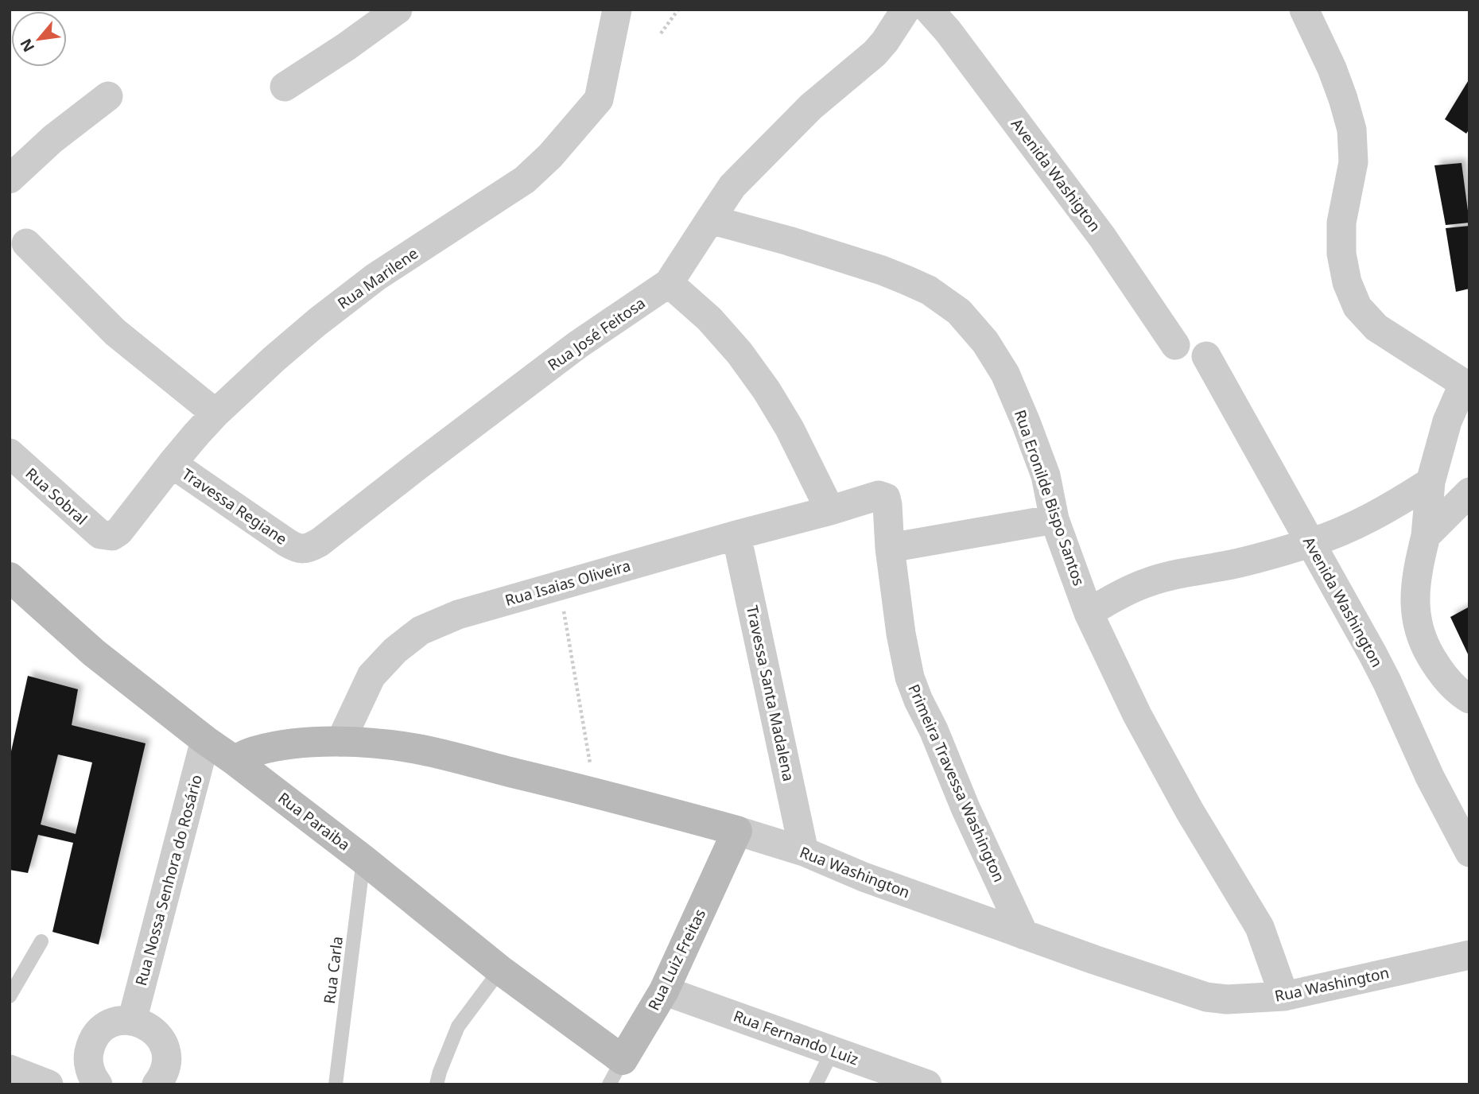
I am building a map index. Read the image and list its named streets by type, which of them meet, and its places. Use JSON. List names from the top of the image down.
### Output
{
  "streets": {
    "street": [
      "Avenida Washigton",
      "Rua Marilene",
      "Rua José Feitosa",
      "Rua Sobral",
      "Rua Eronilde Bispo Santos",
      "Travessa Regiane",
      "Rua Isaias Oliveira",
      "Avenida Washington",
      "Travessa Santa Madalena",
      "Primeira Travessa Washington",
      "Rua Paraiba",
      "Rua Washington",
      "Rua Nossa Senhora do Rosário",
      "Rua Luiz Freitas",
      "Rua Fernando Luiz"
    ],
    "lane": ["Rua Carla"]
  },
  "crossings": [
    ["Rua Marilene", "Rua Sobral"],
    ["Rua Marilene", "Travessa Regiane"],
    ["Rua José Feitosa", "Travessa Regiane"],
    ["Rua Eronilde Bispo Santos", "Rua Washington"],
    ["Rua Isaias Oliveira", "Travessa Santa Madalena"],
    ["Rua Isaias Oliveira", "Primeira Travessa Washington"],
    ["Rua Isaias Oliveira", "Rua Washington"],
    ["Travessa Santa Madalena", "Rua Washington"],
    ["Primeira Travessa Washington", "Rua Washington"],
    ["Rua Paraiba", "Rua Washington"],
    ["Rua Paraiba", "Rua Nossa Senhora do Rosário"],
    ["Rua Paraiba", "Rua Luiz Freitas"],
    ["Rua Paraiba", "Rua Carla"],
    ["Rua Washington", "Rua Luiz Freitas"],
    ["Rua Luiz Freitas", "Rua Fernando Luiz"]
  ],
  "north": "bottom left"
}
